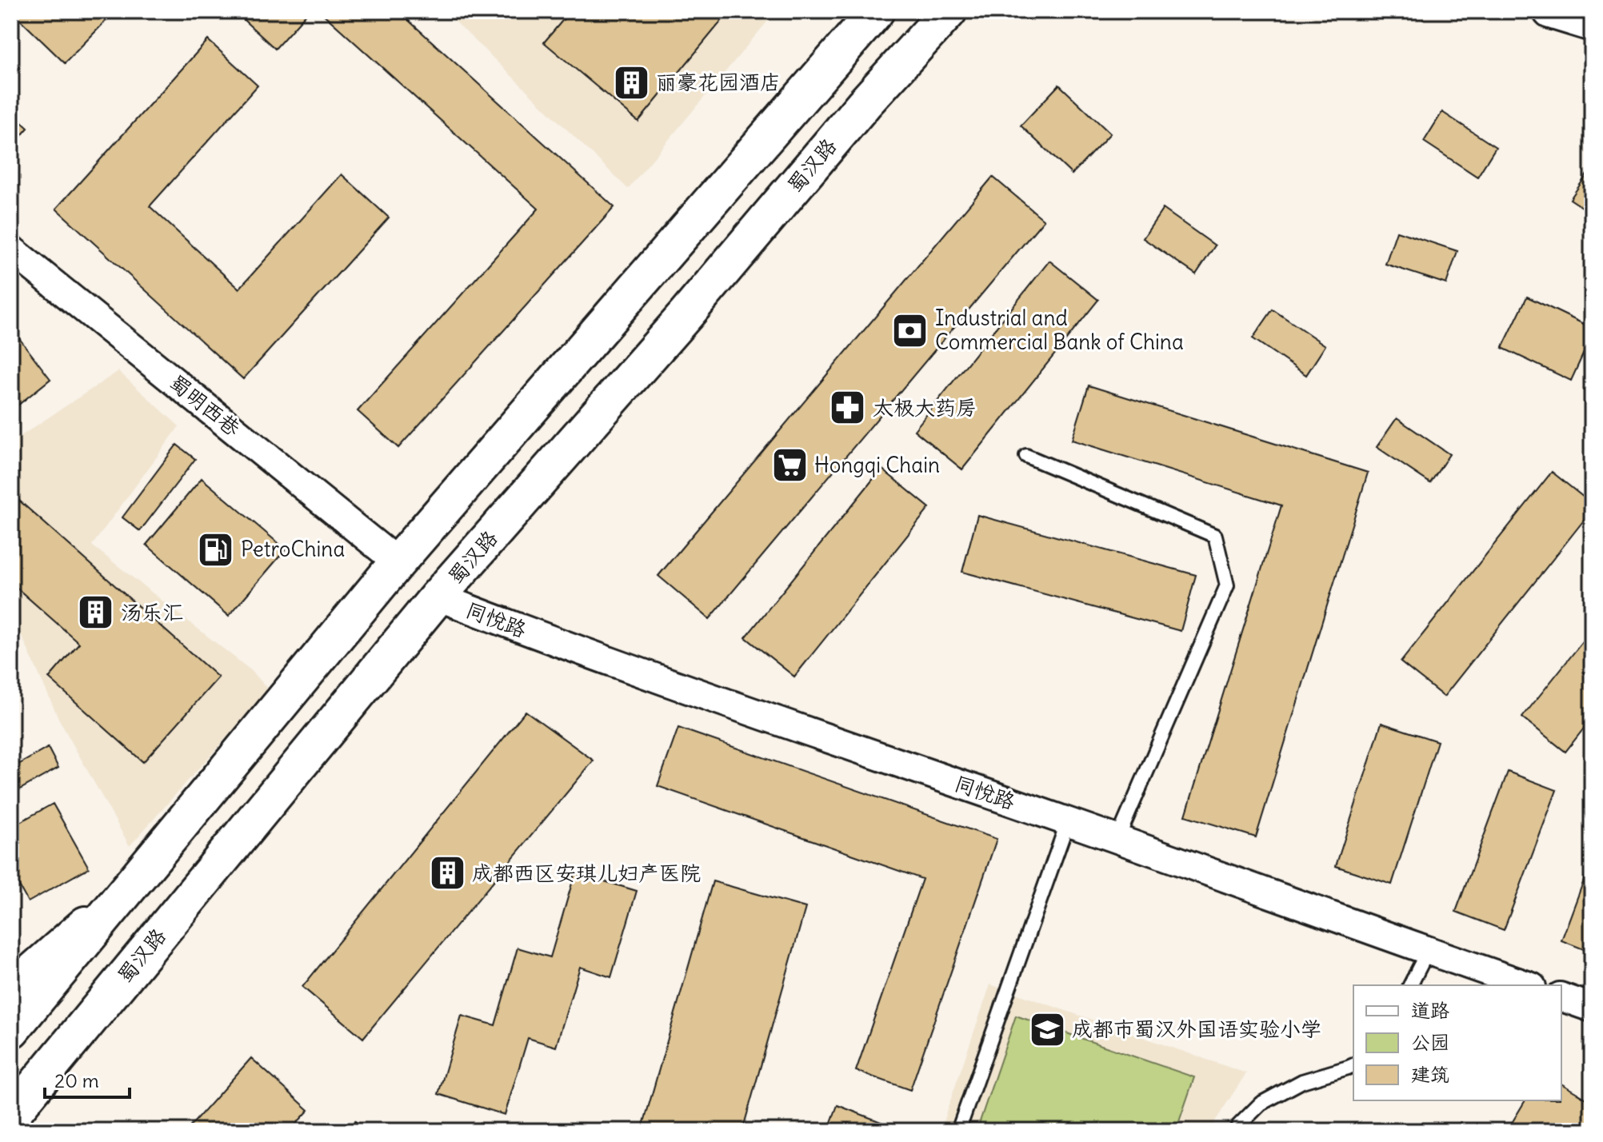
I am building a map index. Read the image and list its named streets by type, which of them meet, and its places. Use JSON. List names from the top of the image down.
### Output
{
  "streets": {
    "main road": ["蜀汉路"],
    "street": ["蜀明西巷", "同悦路"]
  },
  "crossings": [
    ["蜀汉路", "同悦路"]
  ],
  "places": {
    "building": ["丽豪花园酒店", "汤乐汇", "成都西区安琪儿妇产医院"],
    "bank": ["Industrial and Commercial Bank of China"],
    "pharmacy": ["太极大药房"],
    "supermarket": ["Hongqi Chain"],
    "fuel station": ["PetroChina"],
    "school or university": ["成都市蜀汉外国语实验小学"]
  },
  "legend": ["道路", "公园", "建筑"],
  "scale_bar": "20 m"
}
